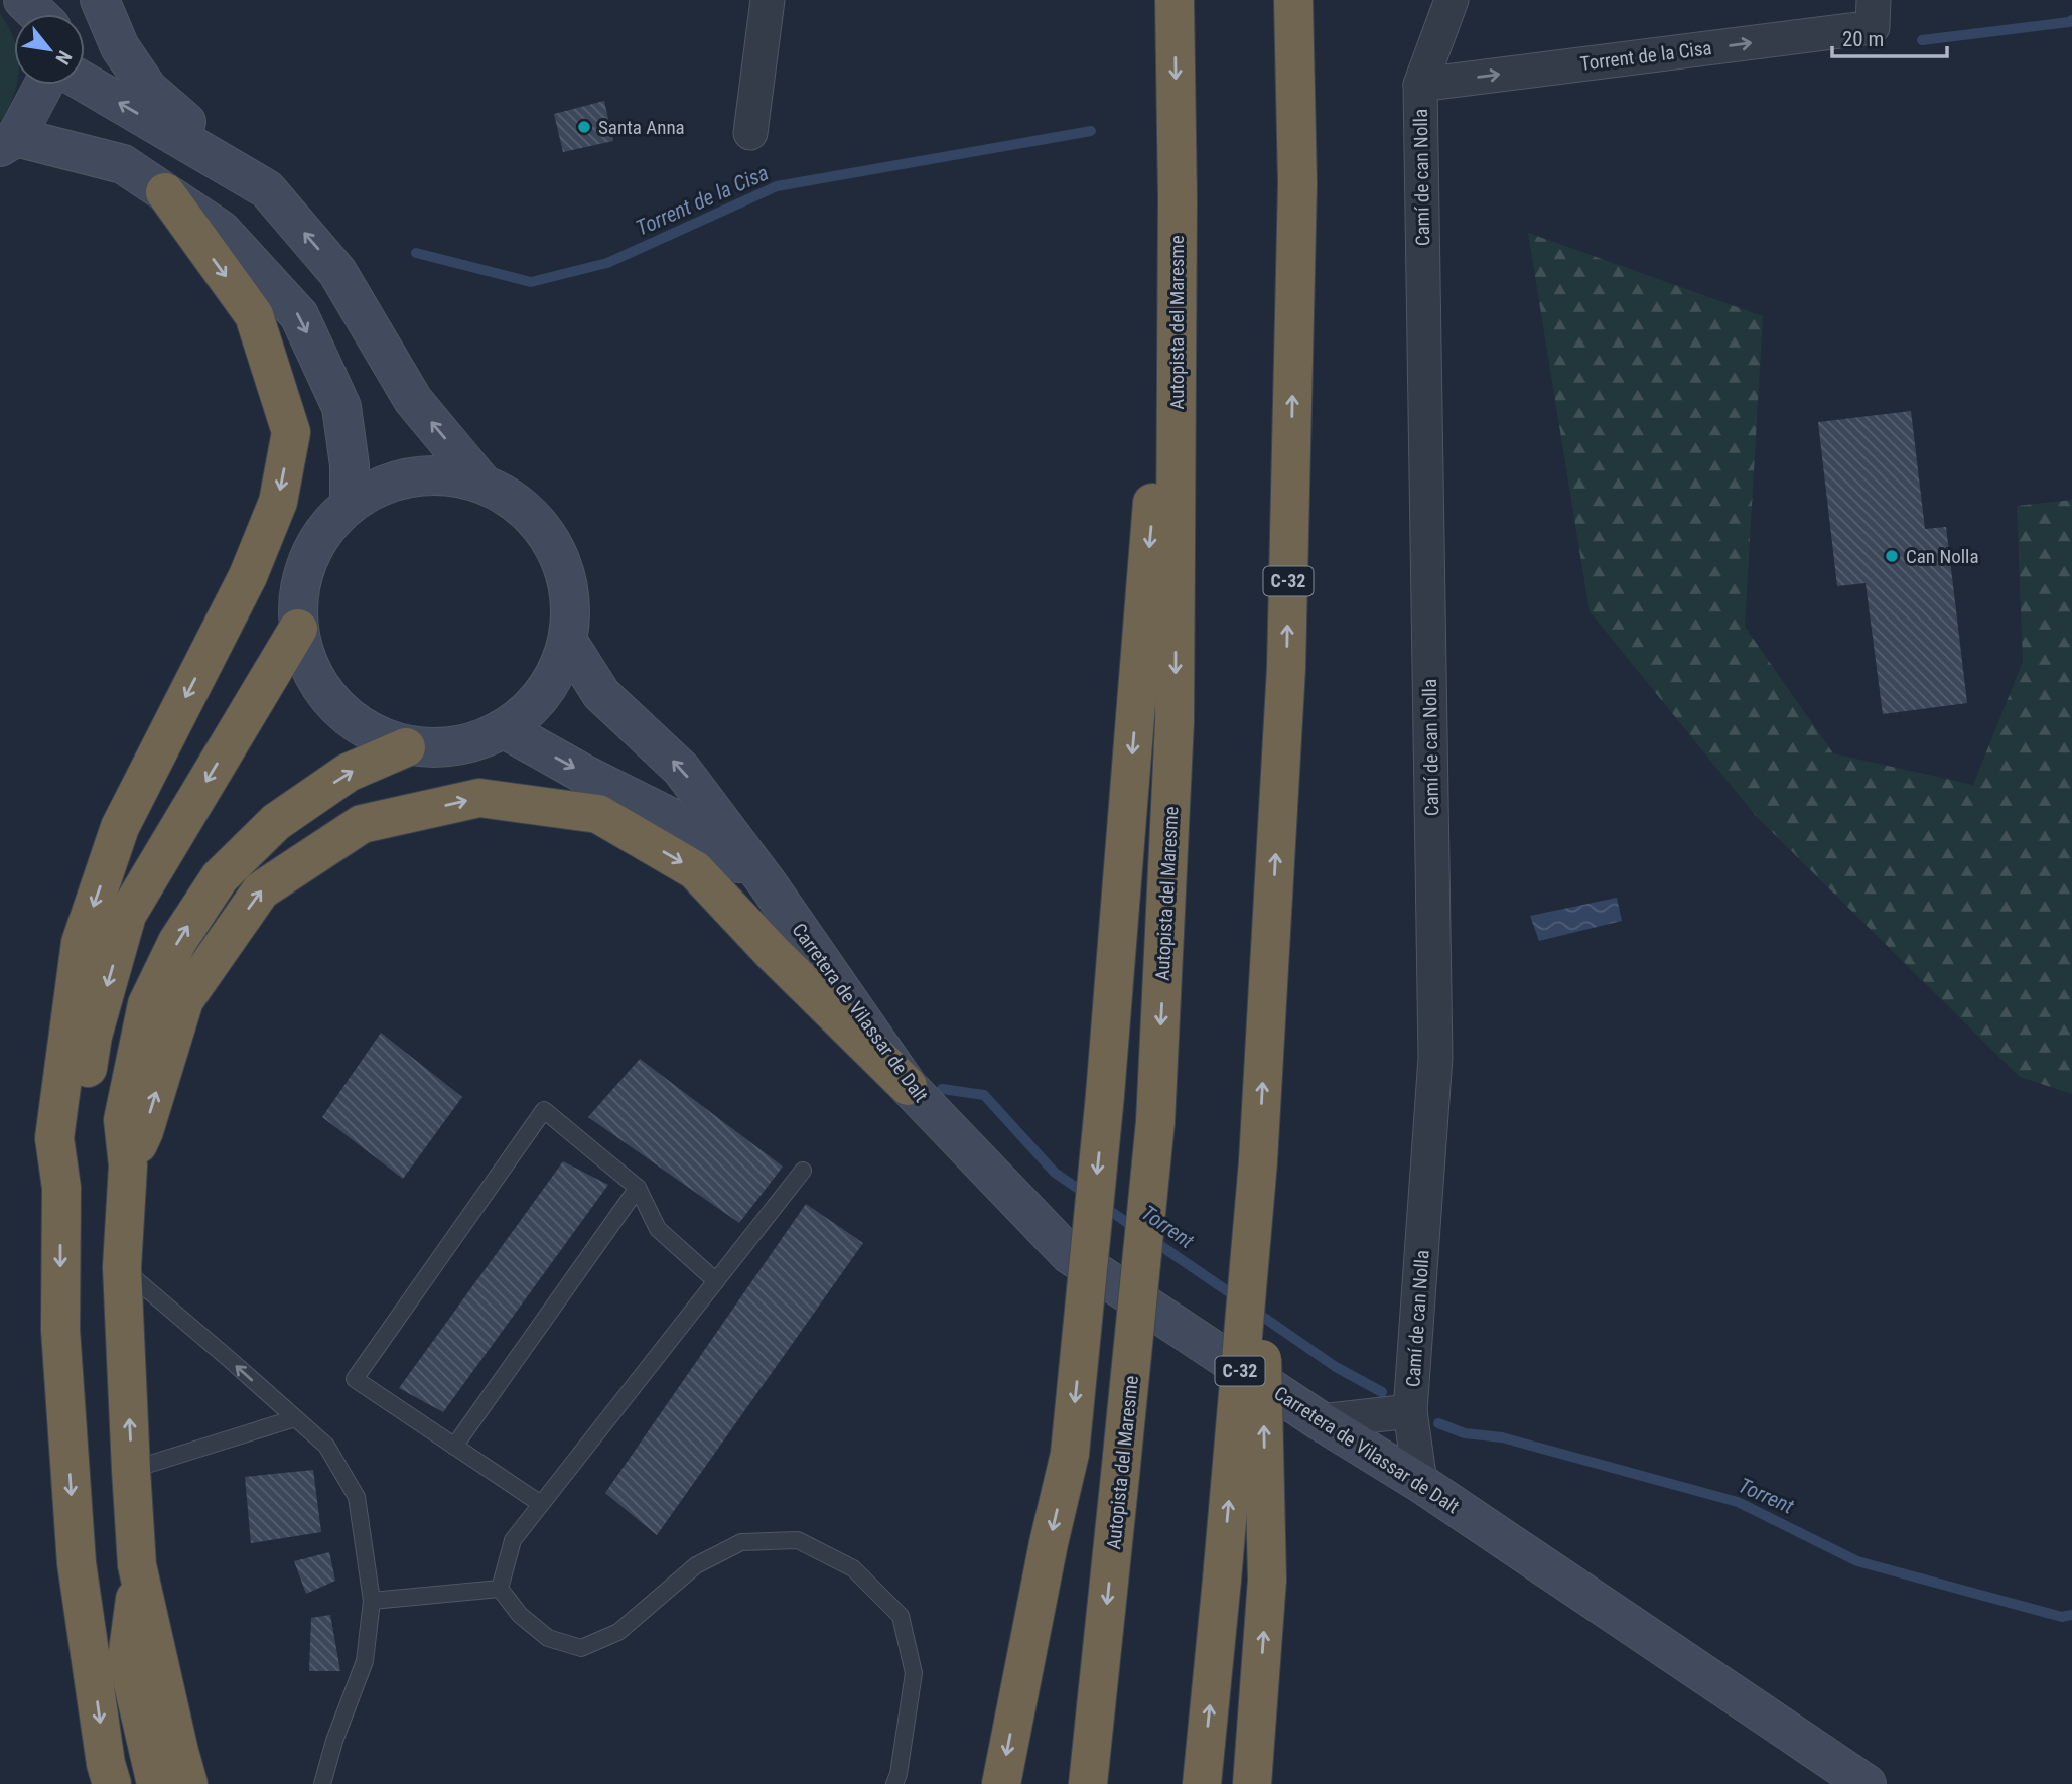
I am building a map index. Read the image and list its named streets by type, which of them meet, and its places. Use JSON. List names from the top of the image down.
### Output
{
  "streets": {
    "highway": ["Autopista del Maresme", "C-32"],
    "street": ["Torrent de la Cisa", "Camí de can Nolla", "Carretera de Vilassar de Dalt"]
  },
  "crossings": [
    ["Torrent de la Cisa", "Camí de can Nolla"],
    ["Camí de can Nolla", "Carretera de Vilassar de Dalt"]
  ],
  "one_way": ["Torrent de la Cisa"],
  "water": ["Torrent de la Cisa", "Torrent"],
  "places": ["Santa Anna", "Can Nolla"],
  "scale_bar": "20 m",
  "north": "bottom right"
}
